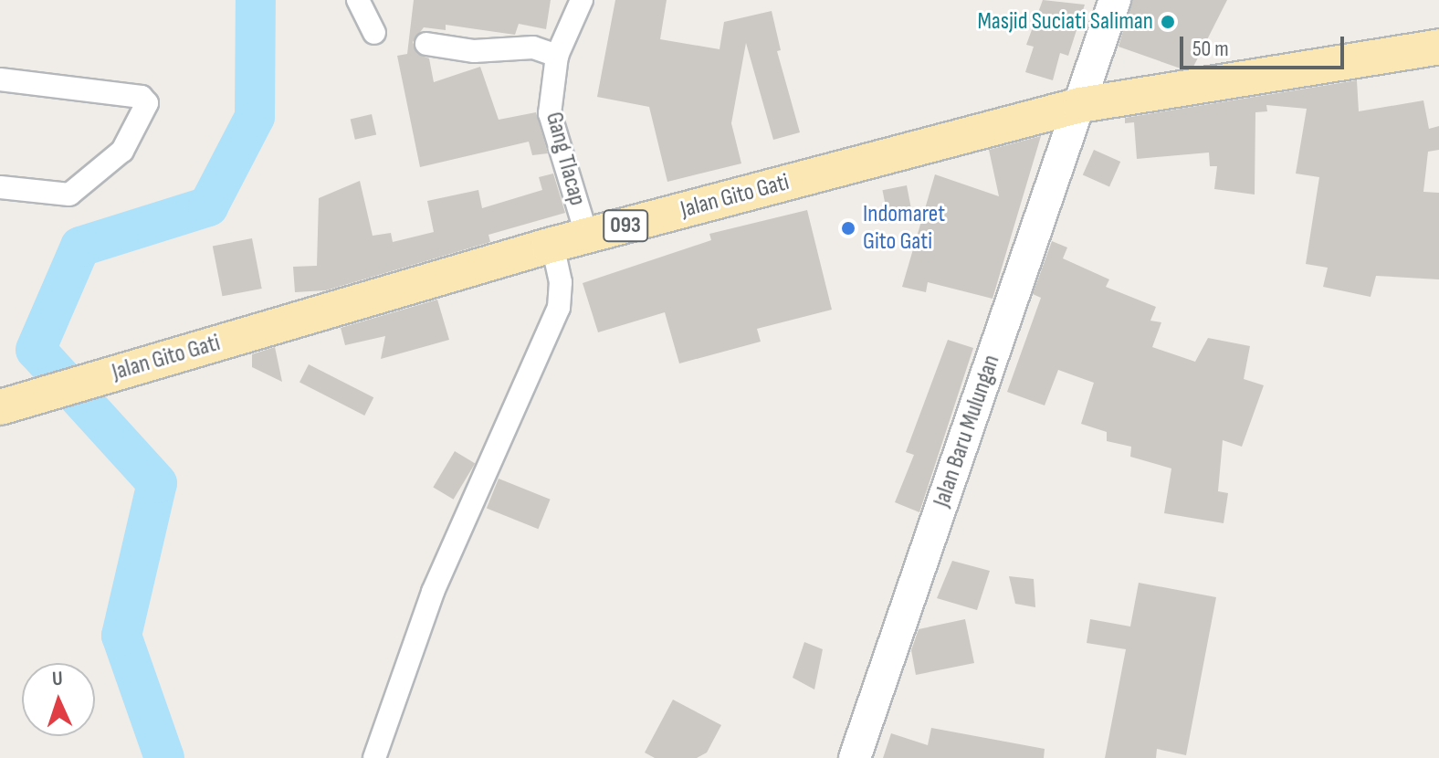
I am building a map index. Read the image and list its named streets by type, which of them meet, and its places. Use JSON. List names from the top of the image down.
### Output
{
  "streets": {
    "main road": ["Jalan Gito Gati", "093", "Jalan Baru Mulungan"],
    "street": ["Gang Tlacap"]
  },
  "crossings": [
    ["Gang Tlacap", "Jalan Gito Gati"],
    ["Jalan Gito Gati", "Jalan Baru Mulungan"]
  ],
  "places": ["Masjid Suciati Saliman", "Indomaret Gito Gati"],
  "scale_bar": "50 m",
  "north": "top"
}
